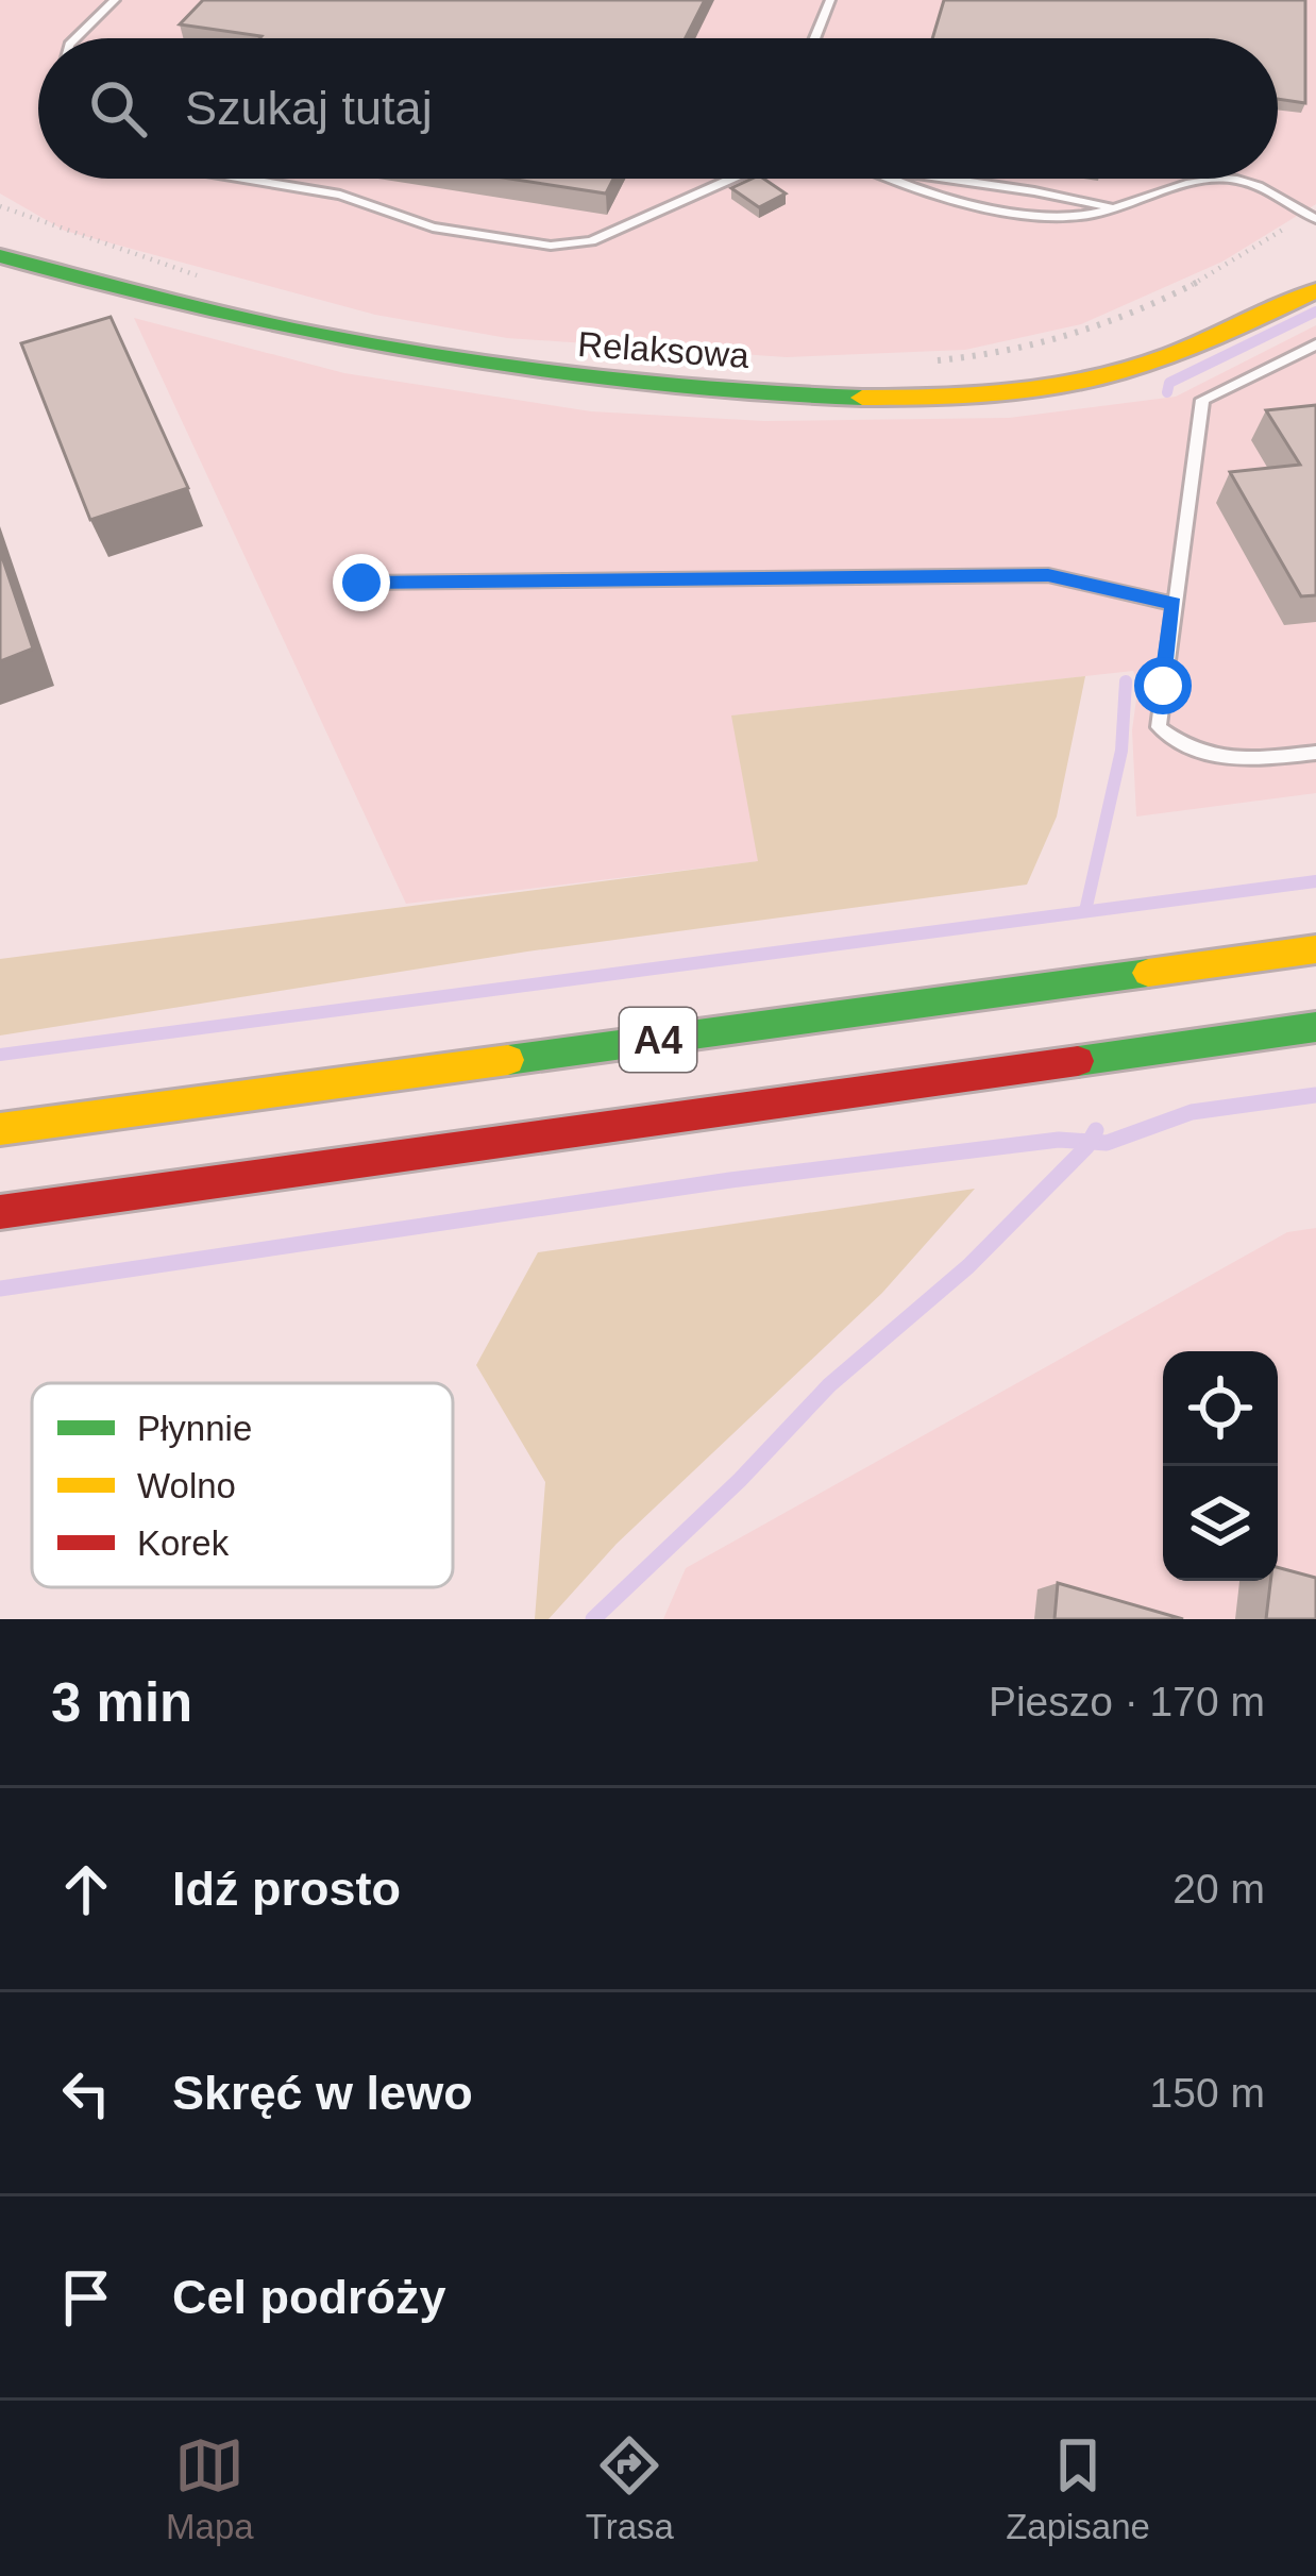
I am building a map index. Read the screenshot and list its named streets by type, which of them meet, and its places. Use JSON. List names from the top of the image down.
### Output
{
  "streets": {
    "main road": ["Relaksowa", "A4"]
  },
  "legend": ["Płynnie", "Wolno", "Korek"],
  "page": {
    "search": "Szukaj tutaj",
    "heading": ["3 min", "Pieszo · 170 m"],
    "list": [
      ["Idź prosto", "20 m"],
      ["Skręć w lewo", "150 m"],
      "Cel podróży"
    ],
    "nav": ["Mapa", "Trasa", "Zapisane"]
  }
}
